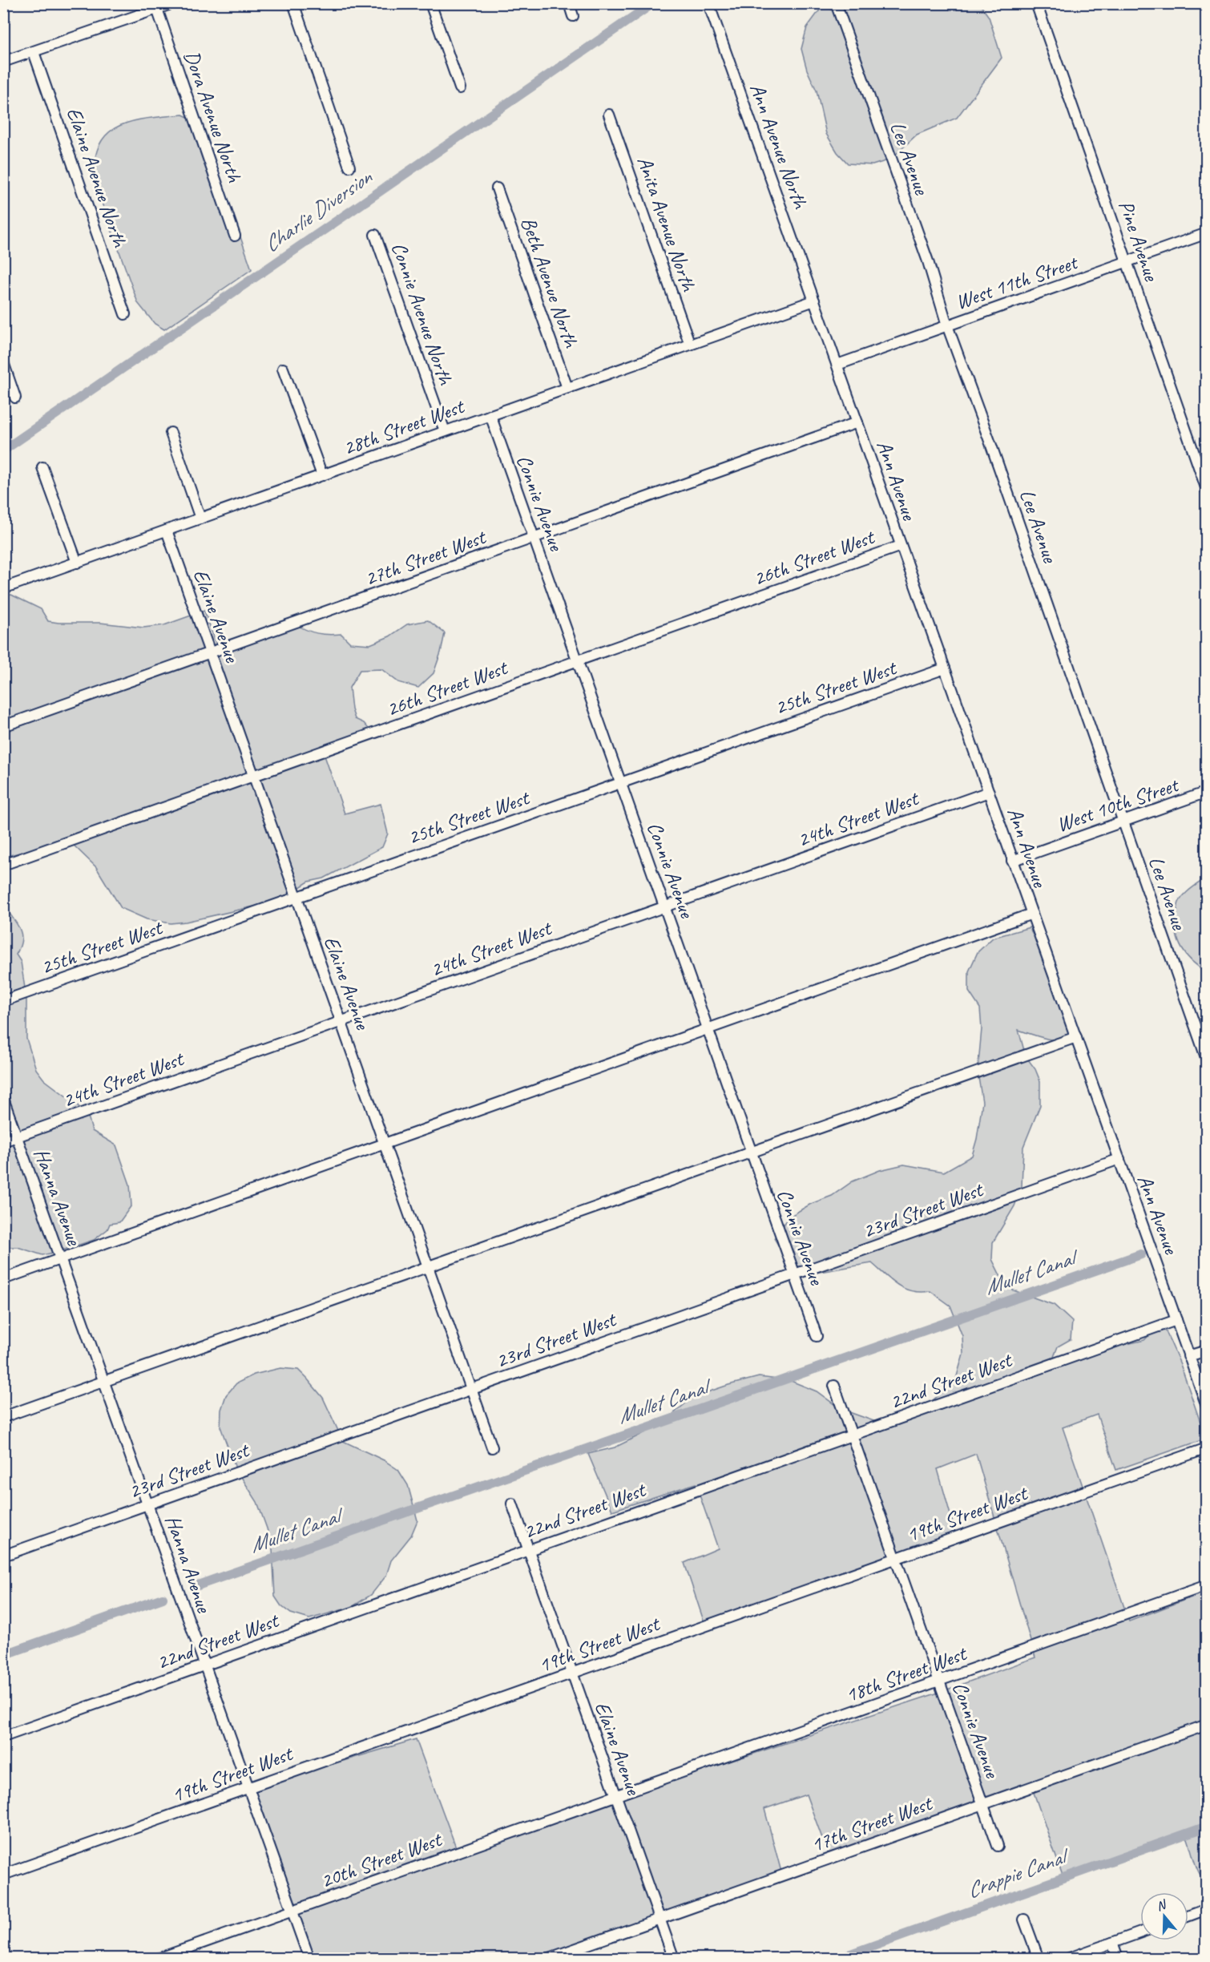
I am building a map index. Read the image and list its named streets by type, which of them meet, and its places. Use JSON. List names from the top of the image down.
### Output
{
  "streets": {
    "street": [
      "Dora Avenue North",
      "Ann Avenue North",
      "Lee Avenue",
      "Elaine Avenue North",
      "Anita Avenue North",
      "Pine Avenue",
      "Beth Avenue North",
      "West 11th Street",
      "Connie Avenue North",
      "28th Street West",
      "Ann Avenue",
      "Connie Avenue",
      "27th Street West",
      "26th Street West",
      "Elaine Avenue",
      "25th Street West",
      "West 10th Street",
      "24th Street West",
      "Hanna Avenue",
      "23rd Street West",
      "22nd Street West",
      "19th Street West",
      "18th Street West",
      "17th Street West",
      "20th Street West"
    ]
  },
  "crossings": [
    ["Ann Avenue North", "28th Street West"],
    ["Ann Avenue North", "Ann Avenue"],
    ["Lee Avenue", "West 11th Street"],
    ["Lee Avenue", "West 10th Street"],
    ["Anita Avenue North", "28th Street West"],
    ["Pine Avenue", "West 11th Street"],
    ["Beth Avenue North", "28th Street West"],
    ["West 11th Street", "Ann Avenue"],
    ["Connie Avenue North", "28th Street West"],
    ["28th Street West", "Ann Avenue"],
    ["28th Street West", "Connie Avenue"],
    ["28th Street West", "Elaine Avenue"],
    ["Ann Avenue", "27th Street West"],
    ["Ann Avenue", "26th Street West"],
    ["Ann Avenue", "25th Street West"],
    ["Ann Avenue", "West 10th Street"],
    ["Ann Avenue", "24th Street West"],
    ["Ann Avenue", "23rd Street West"],
    ["Ann Avenue", "22nd Street West"],
    ["Connie Avenue", "27th Street West"],
    ["Connie Avenue", "26th Street West"],
    ["Connie Avenue", "25th Street West"],
    ["Connie Avenue", "24th Street West"],
    ["Connie Avenue", "23rd Street West"],
    ["Connie Avenue", "22nd Street West"],
    ["Connie Avenue", "19th Street West"],
    ["Connie Avenue", "18th Street West"],
    ["Connie Avenue", "17th Street West"],
    ["27th Street West", "Elaine Avenue"],
    ["26th Street West", "Elaine Avenue"],
    ["Elaine Avenue", "25th Street West"],
    ["Elaine Avenue", "24th Street West"],
    ["Elaine Avenue", "23rd Street West"],
    ["Elaine Avenue", "22nd Street West"],
    ["Elaine Avenue", "19th Street West"],
    ["Elaine Avenue", "18th Street West"],
    ["Elaine Avenue", "17th Street West"],
    ["Elaine Avenue", "20th Street West"],
    ["24th Street West", "Hanna Avenue"],
    ["Hanna Avenue", "23rd Street West"],
    ["Hanna Avenue", "22nd Street West"],
    ["Hanna Avenue", "19th Street West"],
    ["Hanna Avenue", "20th Street West"],
    ["18th Street West", "20th Street West"]
  ],
  "water": ["Charlie Diversion", "Mullet Canal", "Crappie Canal"],
  "north": "top"
}
